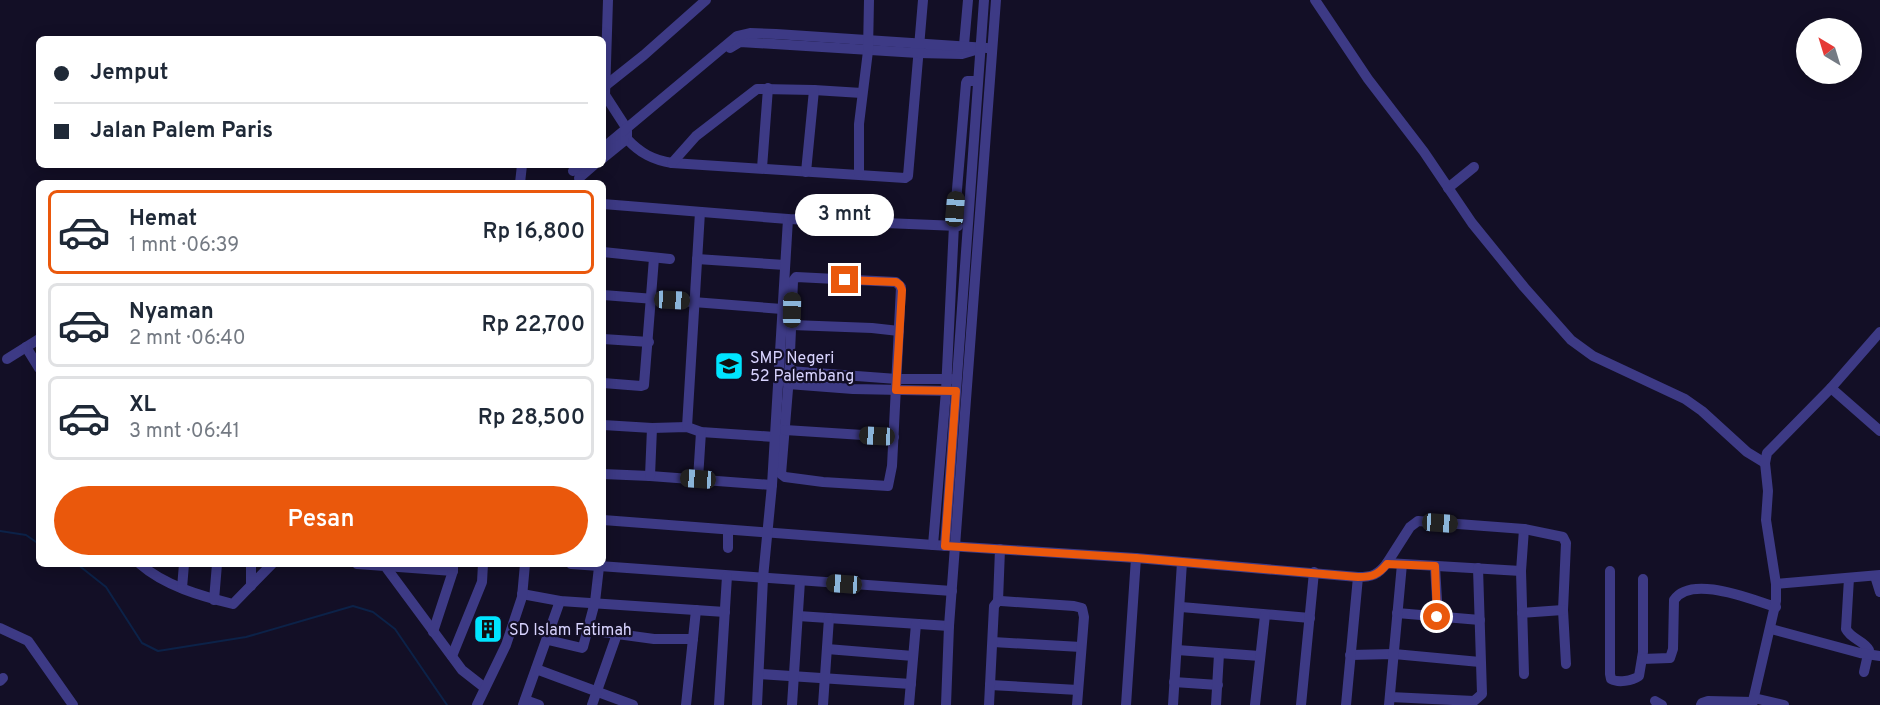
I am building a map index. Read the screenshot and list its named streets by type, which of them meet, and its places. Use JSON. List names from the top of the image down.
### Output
{
  "places": {
    "school or university": ["SMP Negeri 52 Palembang"],
    "building": ["SD Islam Fatimah"]
  },
  "north": "top left",
  "page": {
    "banner": ["Jemput", "Jalan Palem Paris"],
    "list": [
      {
        "name": "Hemat",
        "note": "1 mnt · 06:39",
        "value": "Rp 16,800"
      },
      {
        "name": "Nyaman",
        "note": "2 mnt · 06:40",
        "value": "Rp 22,700"
      },
      {
        "name": "XL",
        "note": "3 mnt · 06:41",
        "value": "Rp 28,500"
      }
    ],
    "bubble": "3 mnt",
    "buttons": "Pesan"
  }
}
